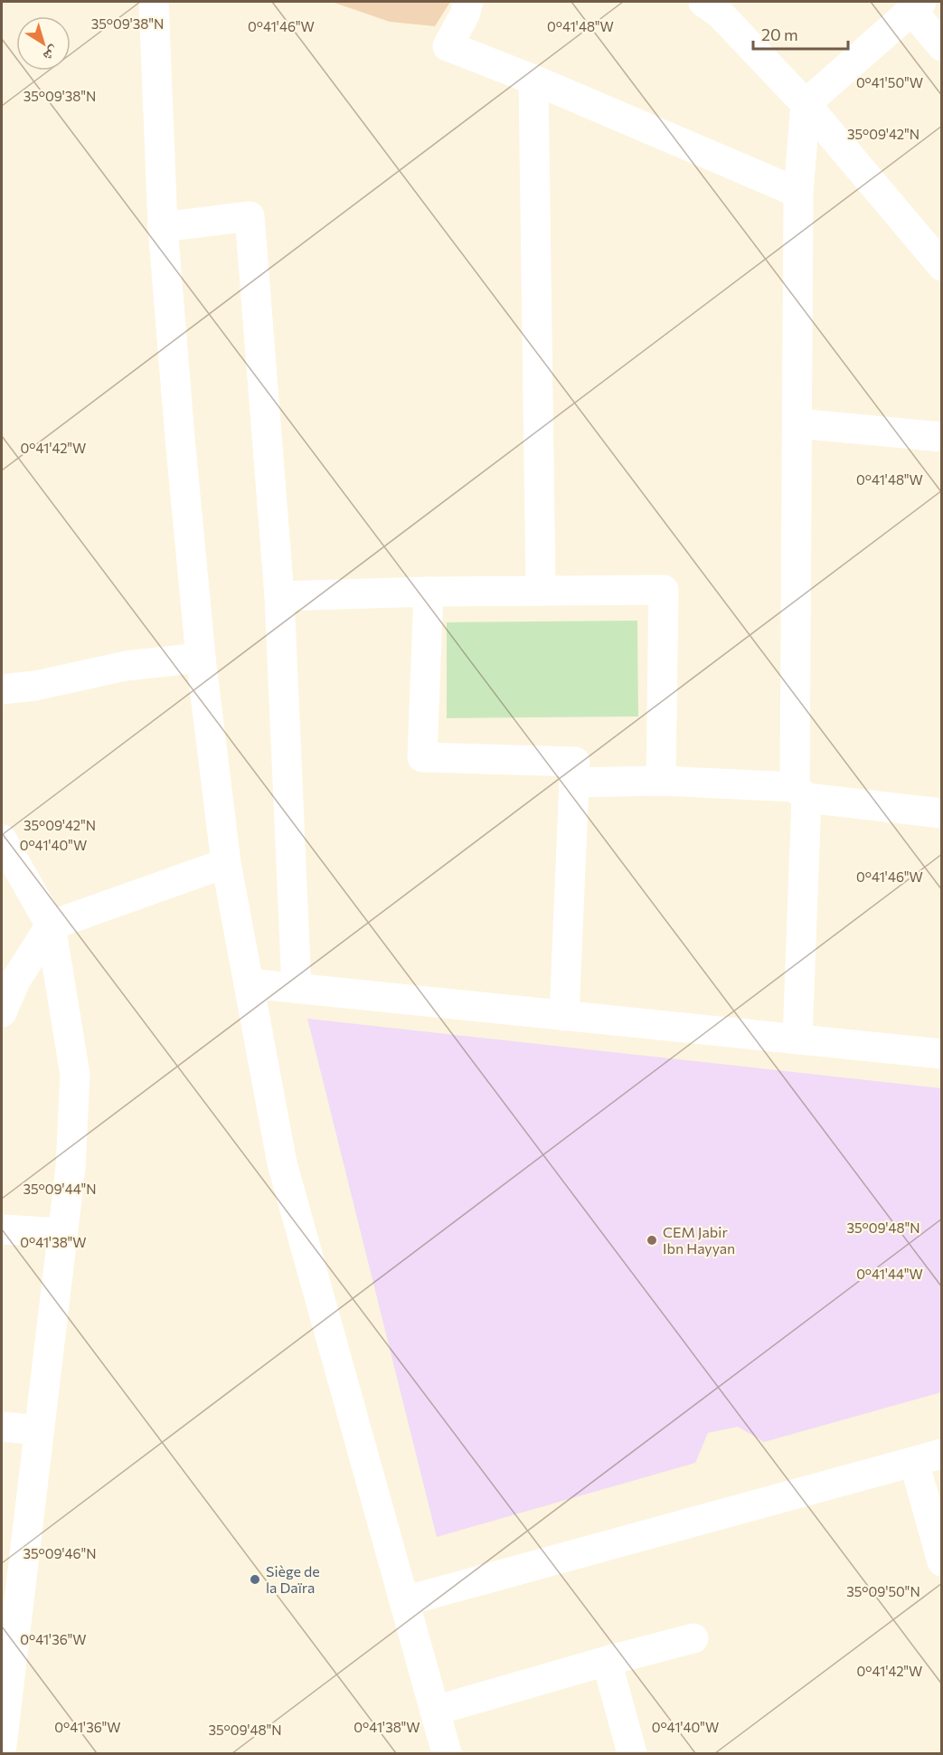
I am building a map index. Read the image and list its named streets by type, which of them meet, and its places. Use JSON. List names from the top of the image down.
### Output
{
  "places": ["CEM Jabir Ibn Hayyan", "Siège de la Daïra"],
  "scale_bar": "20 m",
  "north": "bottom right",
  "coordinates": [
    "35°09'38\"N",
    "0°41'46\"W",
    "0°41'48\"W",
    "0°41'50\"W",
    "35°09'42\"N",
    "0°41'42\"W",
    "0°41'40\"W",
    "35°09'44\"N",
    "35°09'48\"N",
    "0°41'38\"W",
    "0°41'44\"W",
    "35°09'46\"N",
    "35°09'50\"N",
    "0°41'36\"W"
  ]
}
